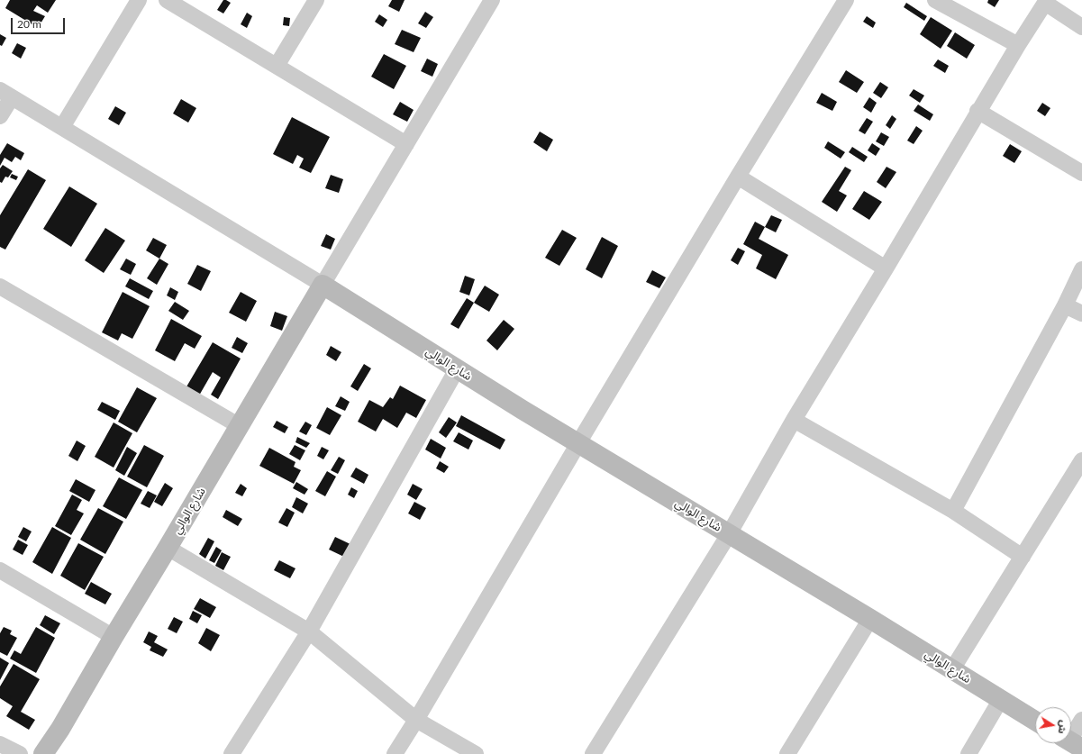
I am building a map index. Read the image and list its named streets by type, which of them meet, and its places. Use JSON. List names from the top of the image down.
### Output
{
  "streets": {
    "main road": ["شارع الوالي"]
  },
  "scale_bar": "20 m",
  "north": "right"
}
